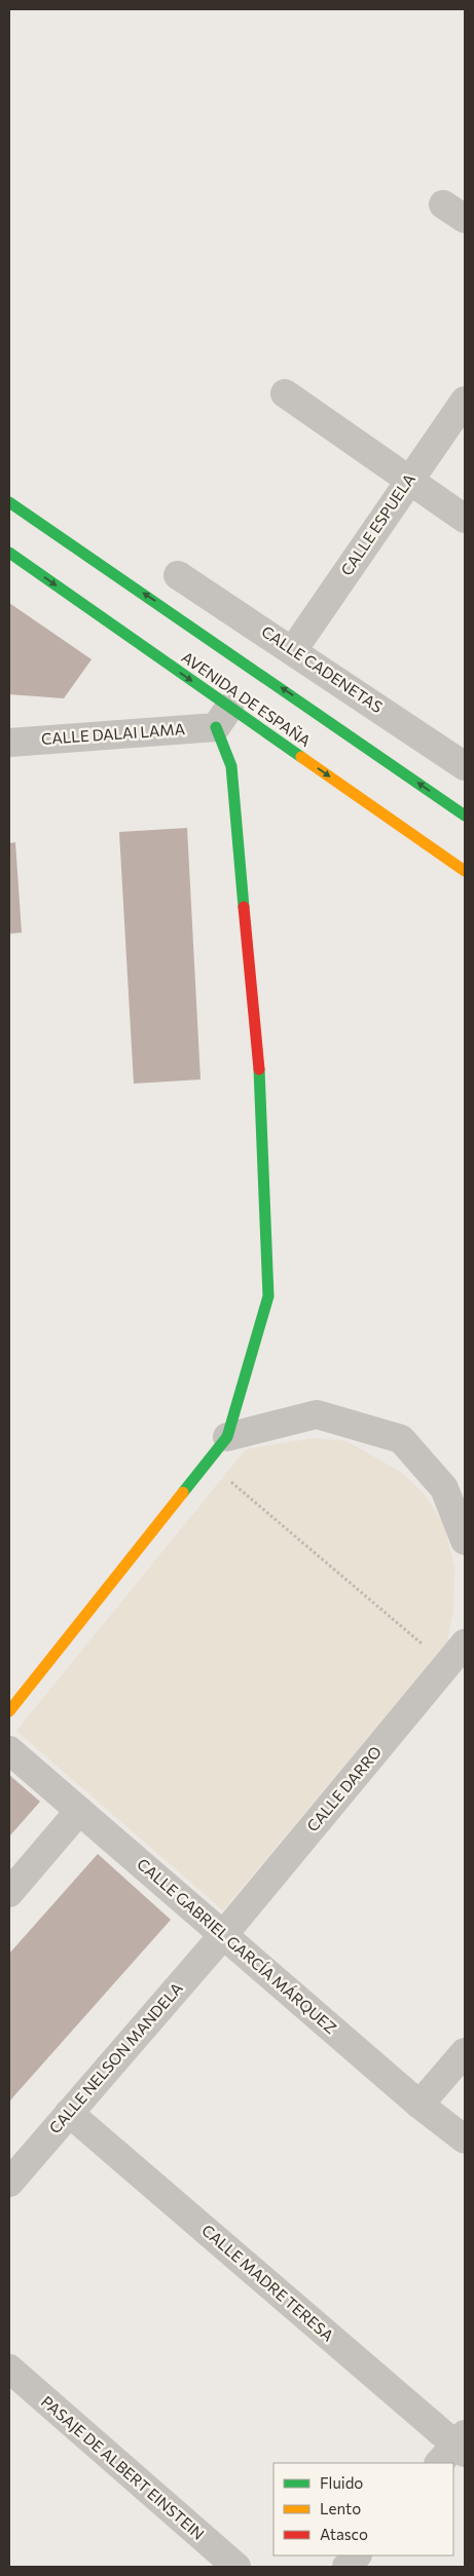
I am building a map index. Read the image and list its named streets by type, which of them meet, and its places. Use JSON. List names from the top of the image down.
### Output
{
  "streets": {
    "main road": ["AVENIDA DE ESPAÑA"],
    "street": [
      "CALLE ESPUELA",
      "CALLE CADENETAS",
      "CALLE DALAI LAMA",
      "CALLE DARRO",
      "CALLE GABRIEL GARCÍA MÁRQUEZ",
      "CALLE NELSON MANDELA",
      "CALLE MADRE TERESA",
      "PASAJE DE ALBERT EINSTEIN"
    ]
  },
  "crossings": [
    ["CALLE ESPUELA", "CALLE CADENETAS"],
    ["AVENIDA DE ESPAÑA", "CALLE DALAI LAMA"],
    ["CALLE DARRO", "CALLE GABRIEL GARCÍA MÁRQUEZ"],
    ["CALLE DARRO", "CALLE NELSON MANDELA"],
    ["CALLE GABRIEL GARCÍA MÁRQUEZ", "CALLE NELSON MANDELA"],
    ["CALLE NELSON MANDELA", "CALLE MADRE TERESA"]
  ],
  "legend": ["Fluido", "Lento", "Atasco"]
}
